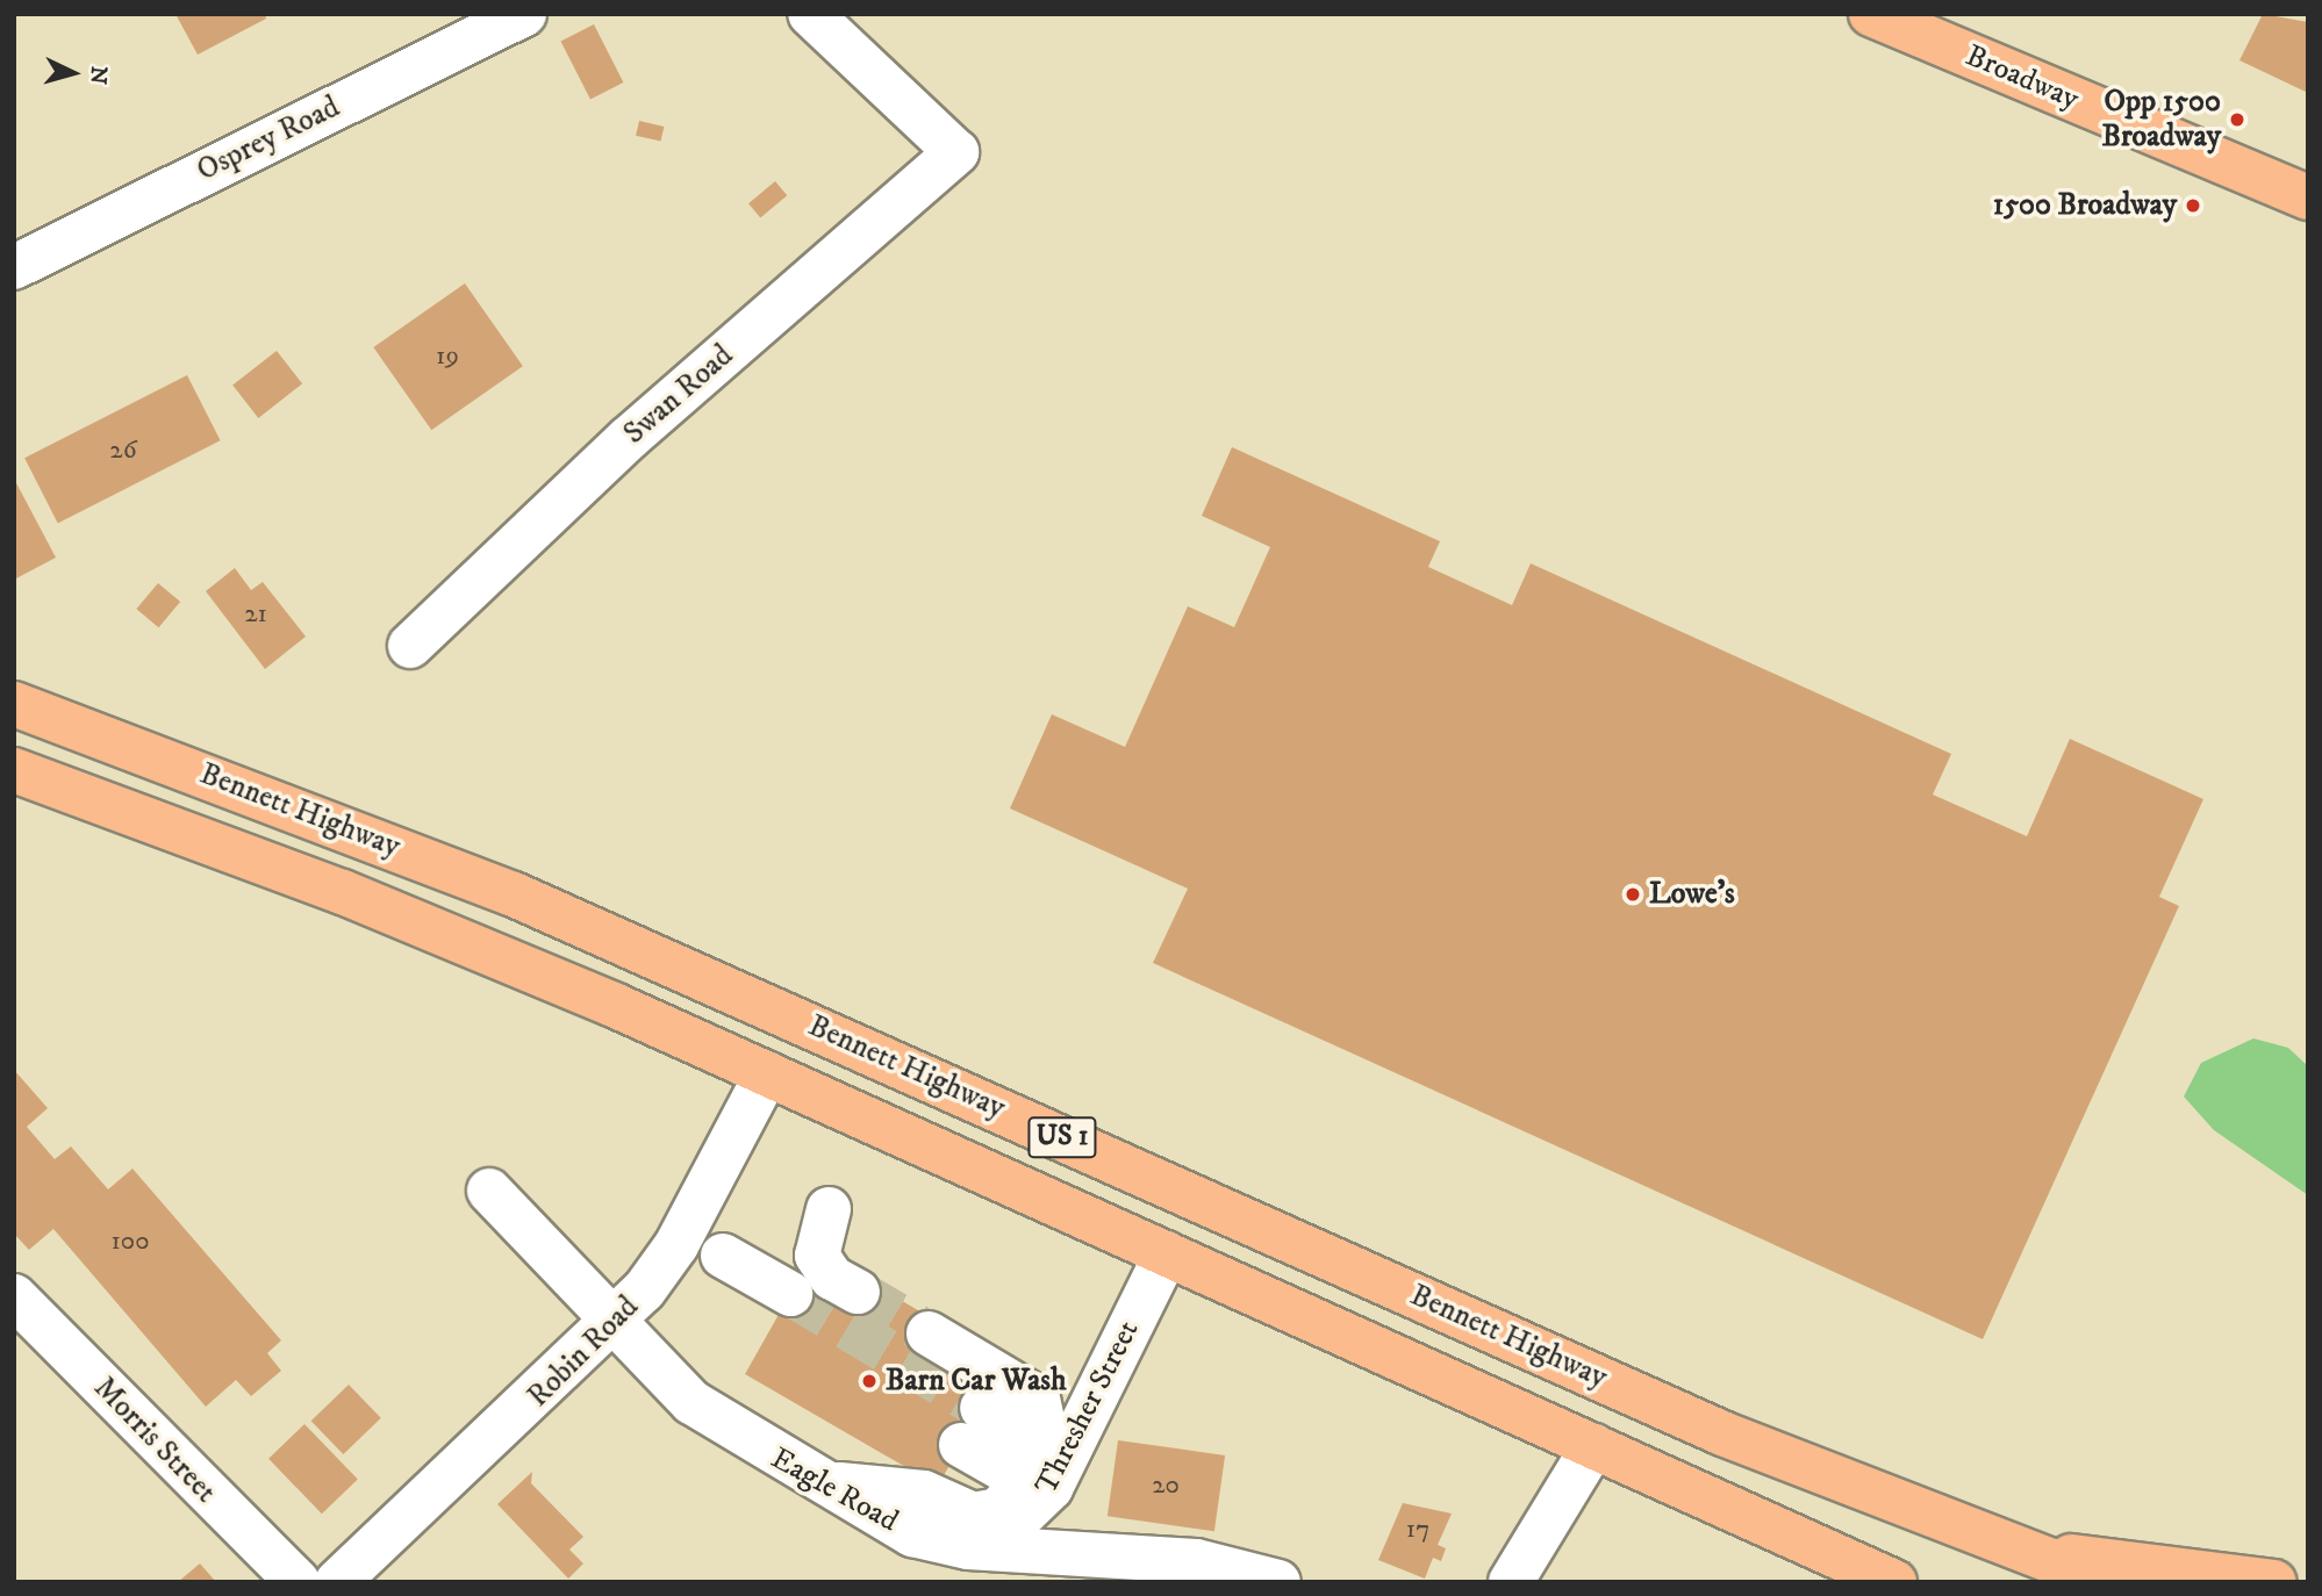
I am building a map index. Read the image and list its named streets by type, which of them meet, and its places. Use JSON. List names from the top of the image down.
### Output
{
  "streets": {
    "main road": ["Broadway", "Bennett Highway", "US 1"],
    "street": [
      "Osprey Road",
      "Swan Road",
      "Robin Road",
      "Thresher Street",
      "Morris Street",
      "Eagle Road"
    ]
  },
  "crossings": [
    ["Bennett Highway", "Robin Road"],
    ["Bennett Highway", "Thresher Street"],
    ["Robin Road", "Eagle Road"],
    ["Thresher Street", "Eagle Road"]
  ],
  "places": [
    "Opp 1500 Broadway",
    "1500 Broadway",
    "Lowe's",
    "Barn Car Wash"
  ],
  "house_numbers": [
    "19",
    "26",
    "21",
    "100",
    "20",
    "17"
  ],
  "north": "right"
}
